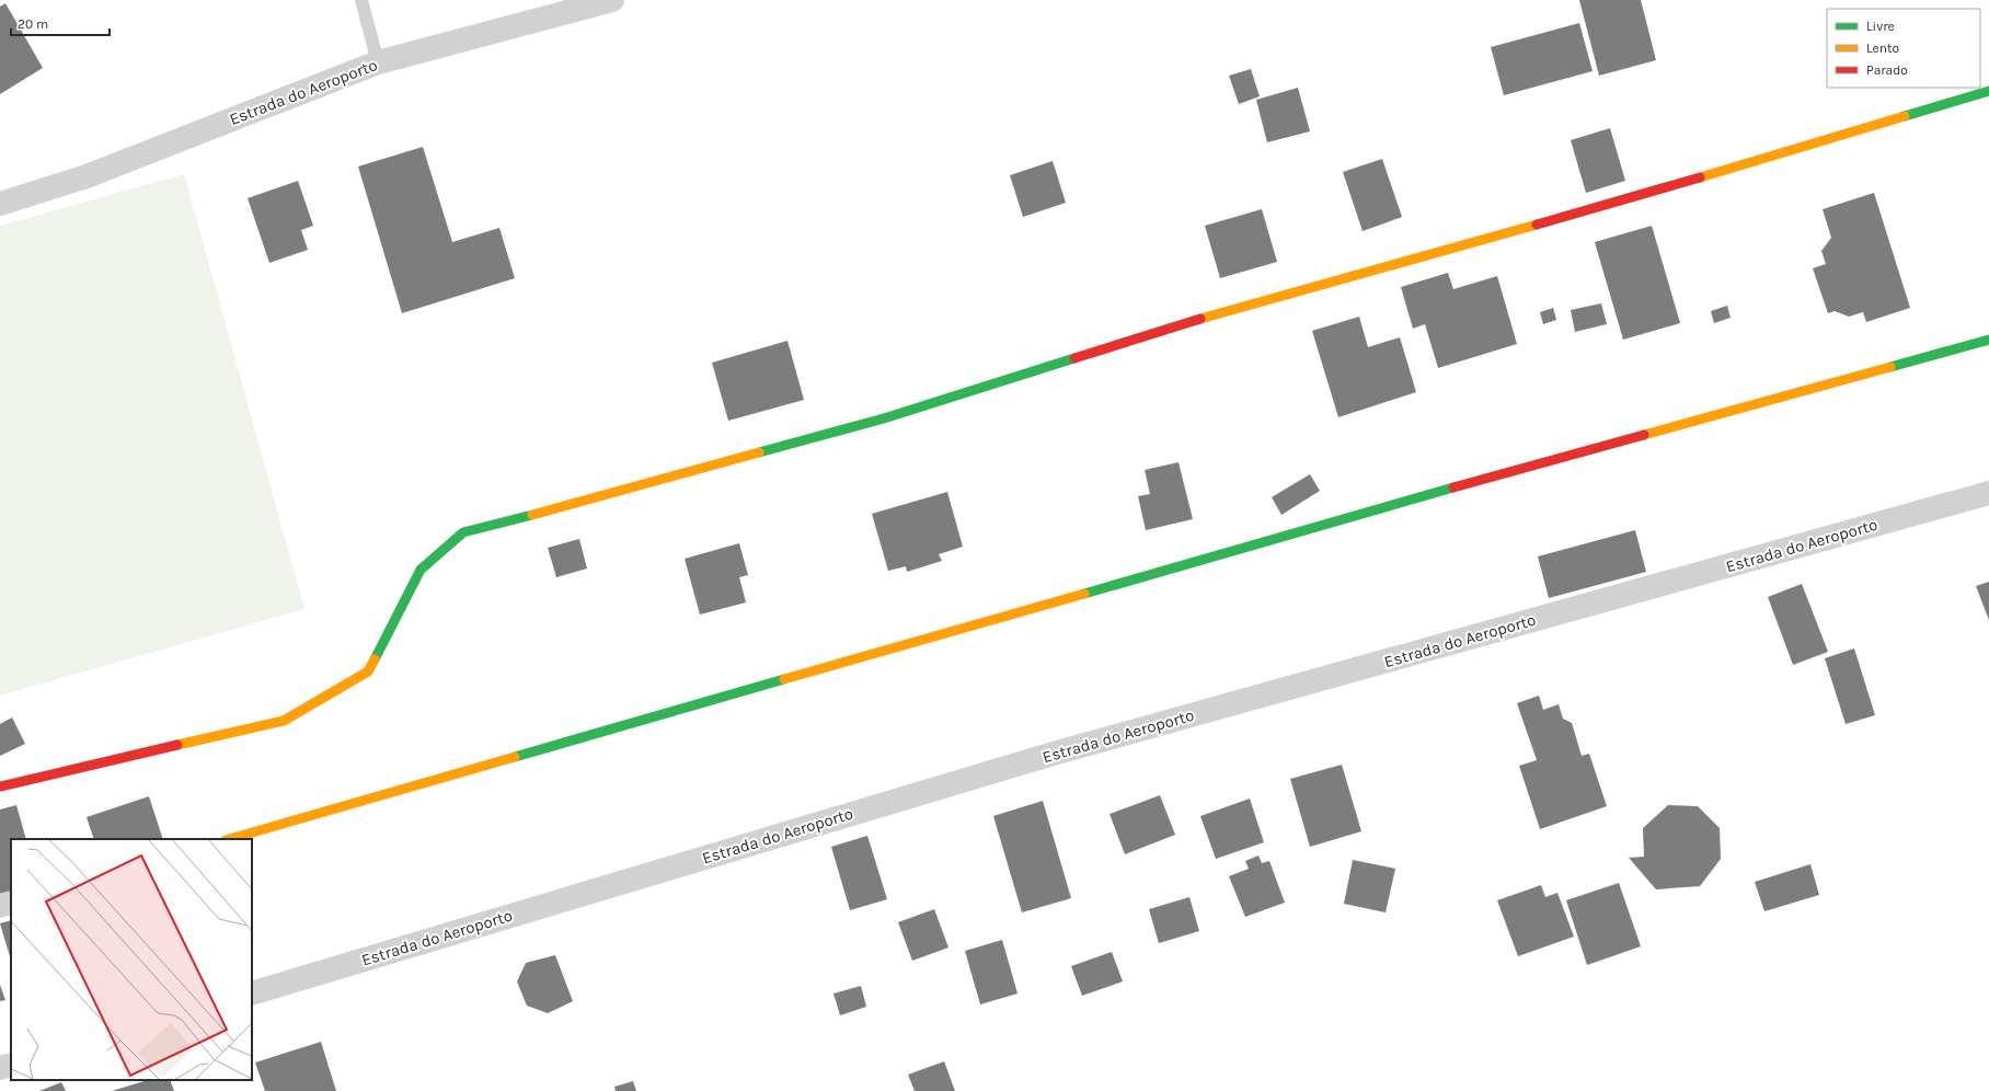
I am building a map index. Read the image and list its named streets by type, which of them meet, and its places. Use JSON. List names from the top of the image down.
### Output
{
  "streets": {
    "street": ["Estrada do Aeroporto"]
  },
  "legend": ["Livre", "Lento", "Parado"],
  "scale_bar": "20 m"
}
